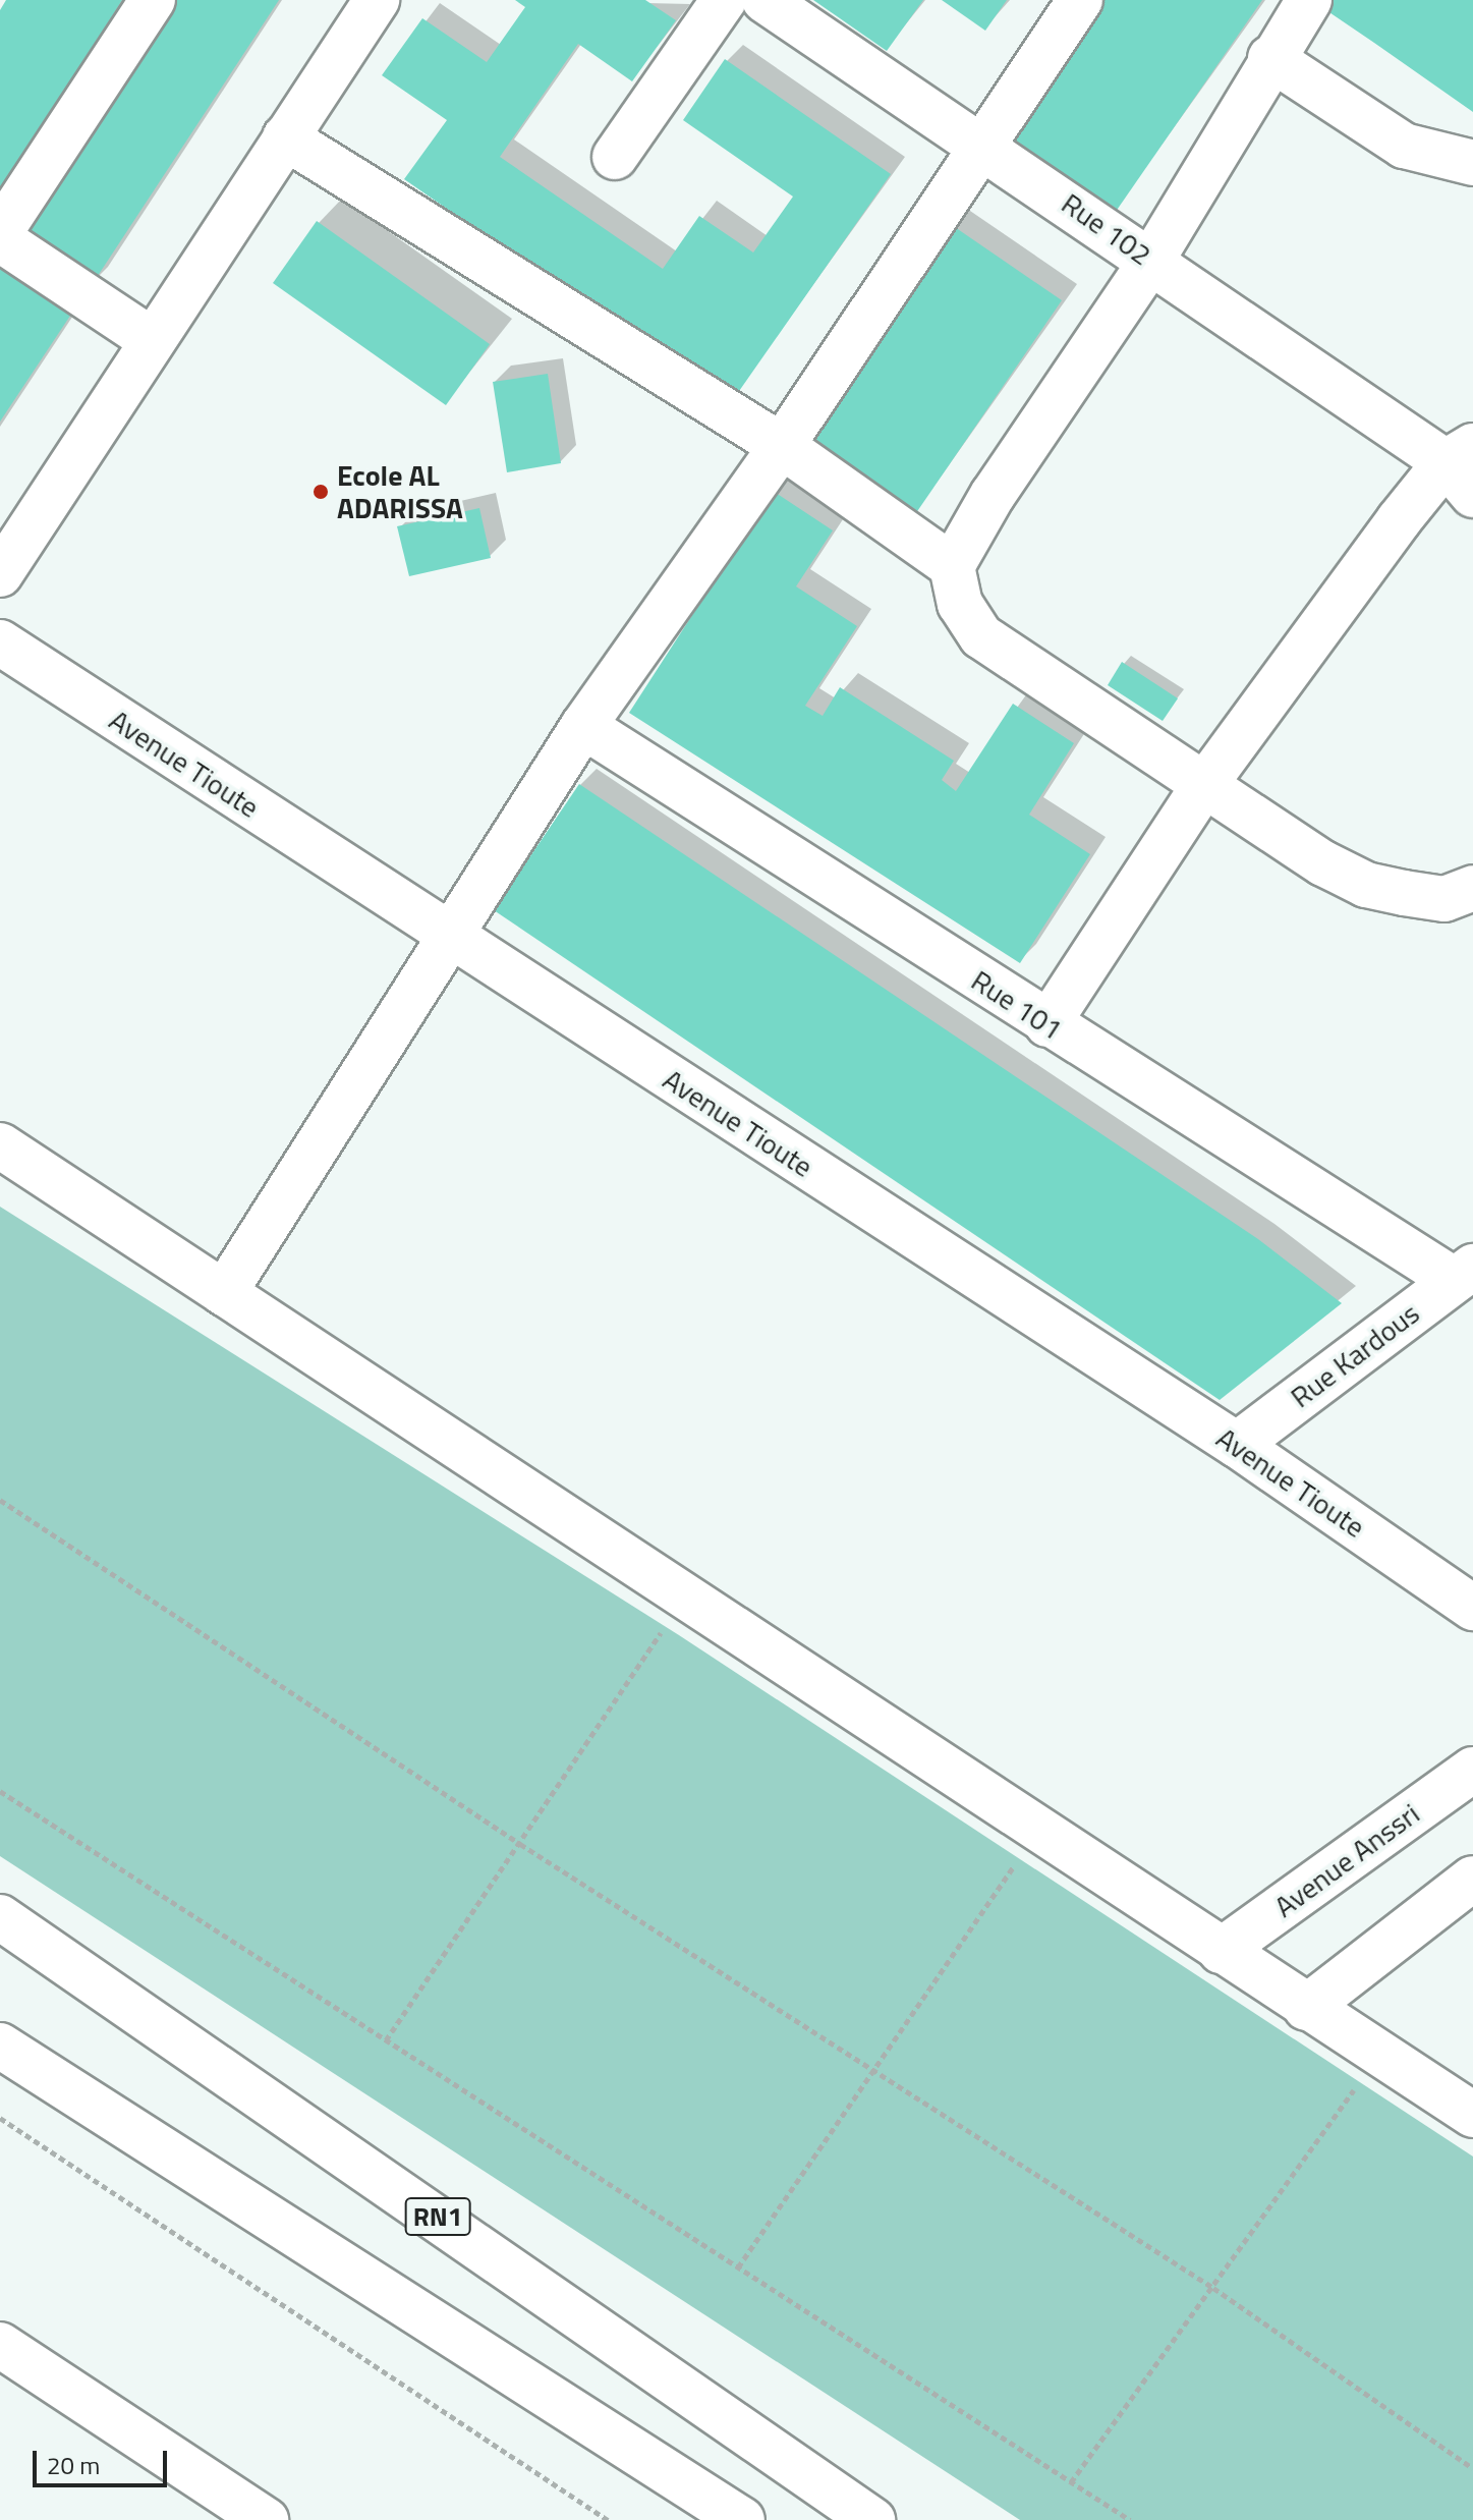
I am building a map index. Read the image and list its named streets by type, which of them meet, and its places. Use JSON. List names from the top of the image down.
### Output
{
  "streets": {
    "main road": [
      "Rue 102",
      "Avenue Tioute",
      "Rue 101",
      "Rue Kardous",
      "Avenue Anssri",
      "RN1"
    ]
  },
  "crossings": [
    ["Avenue Tioute", "Rue Kardous"],
    ["Rue 101", "Rue Kardous"]
  ],
  "places": ["Ecole AL ADARISSA"],
  "scale_bar": "20 m"
}
